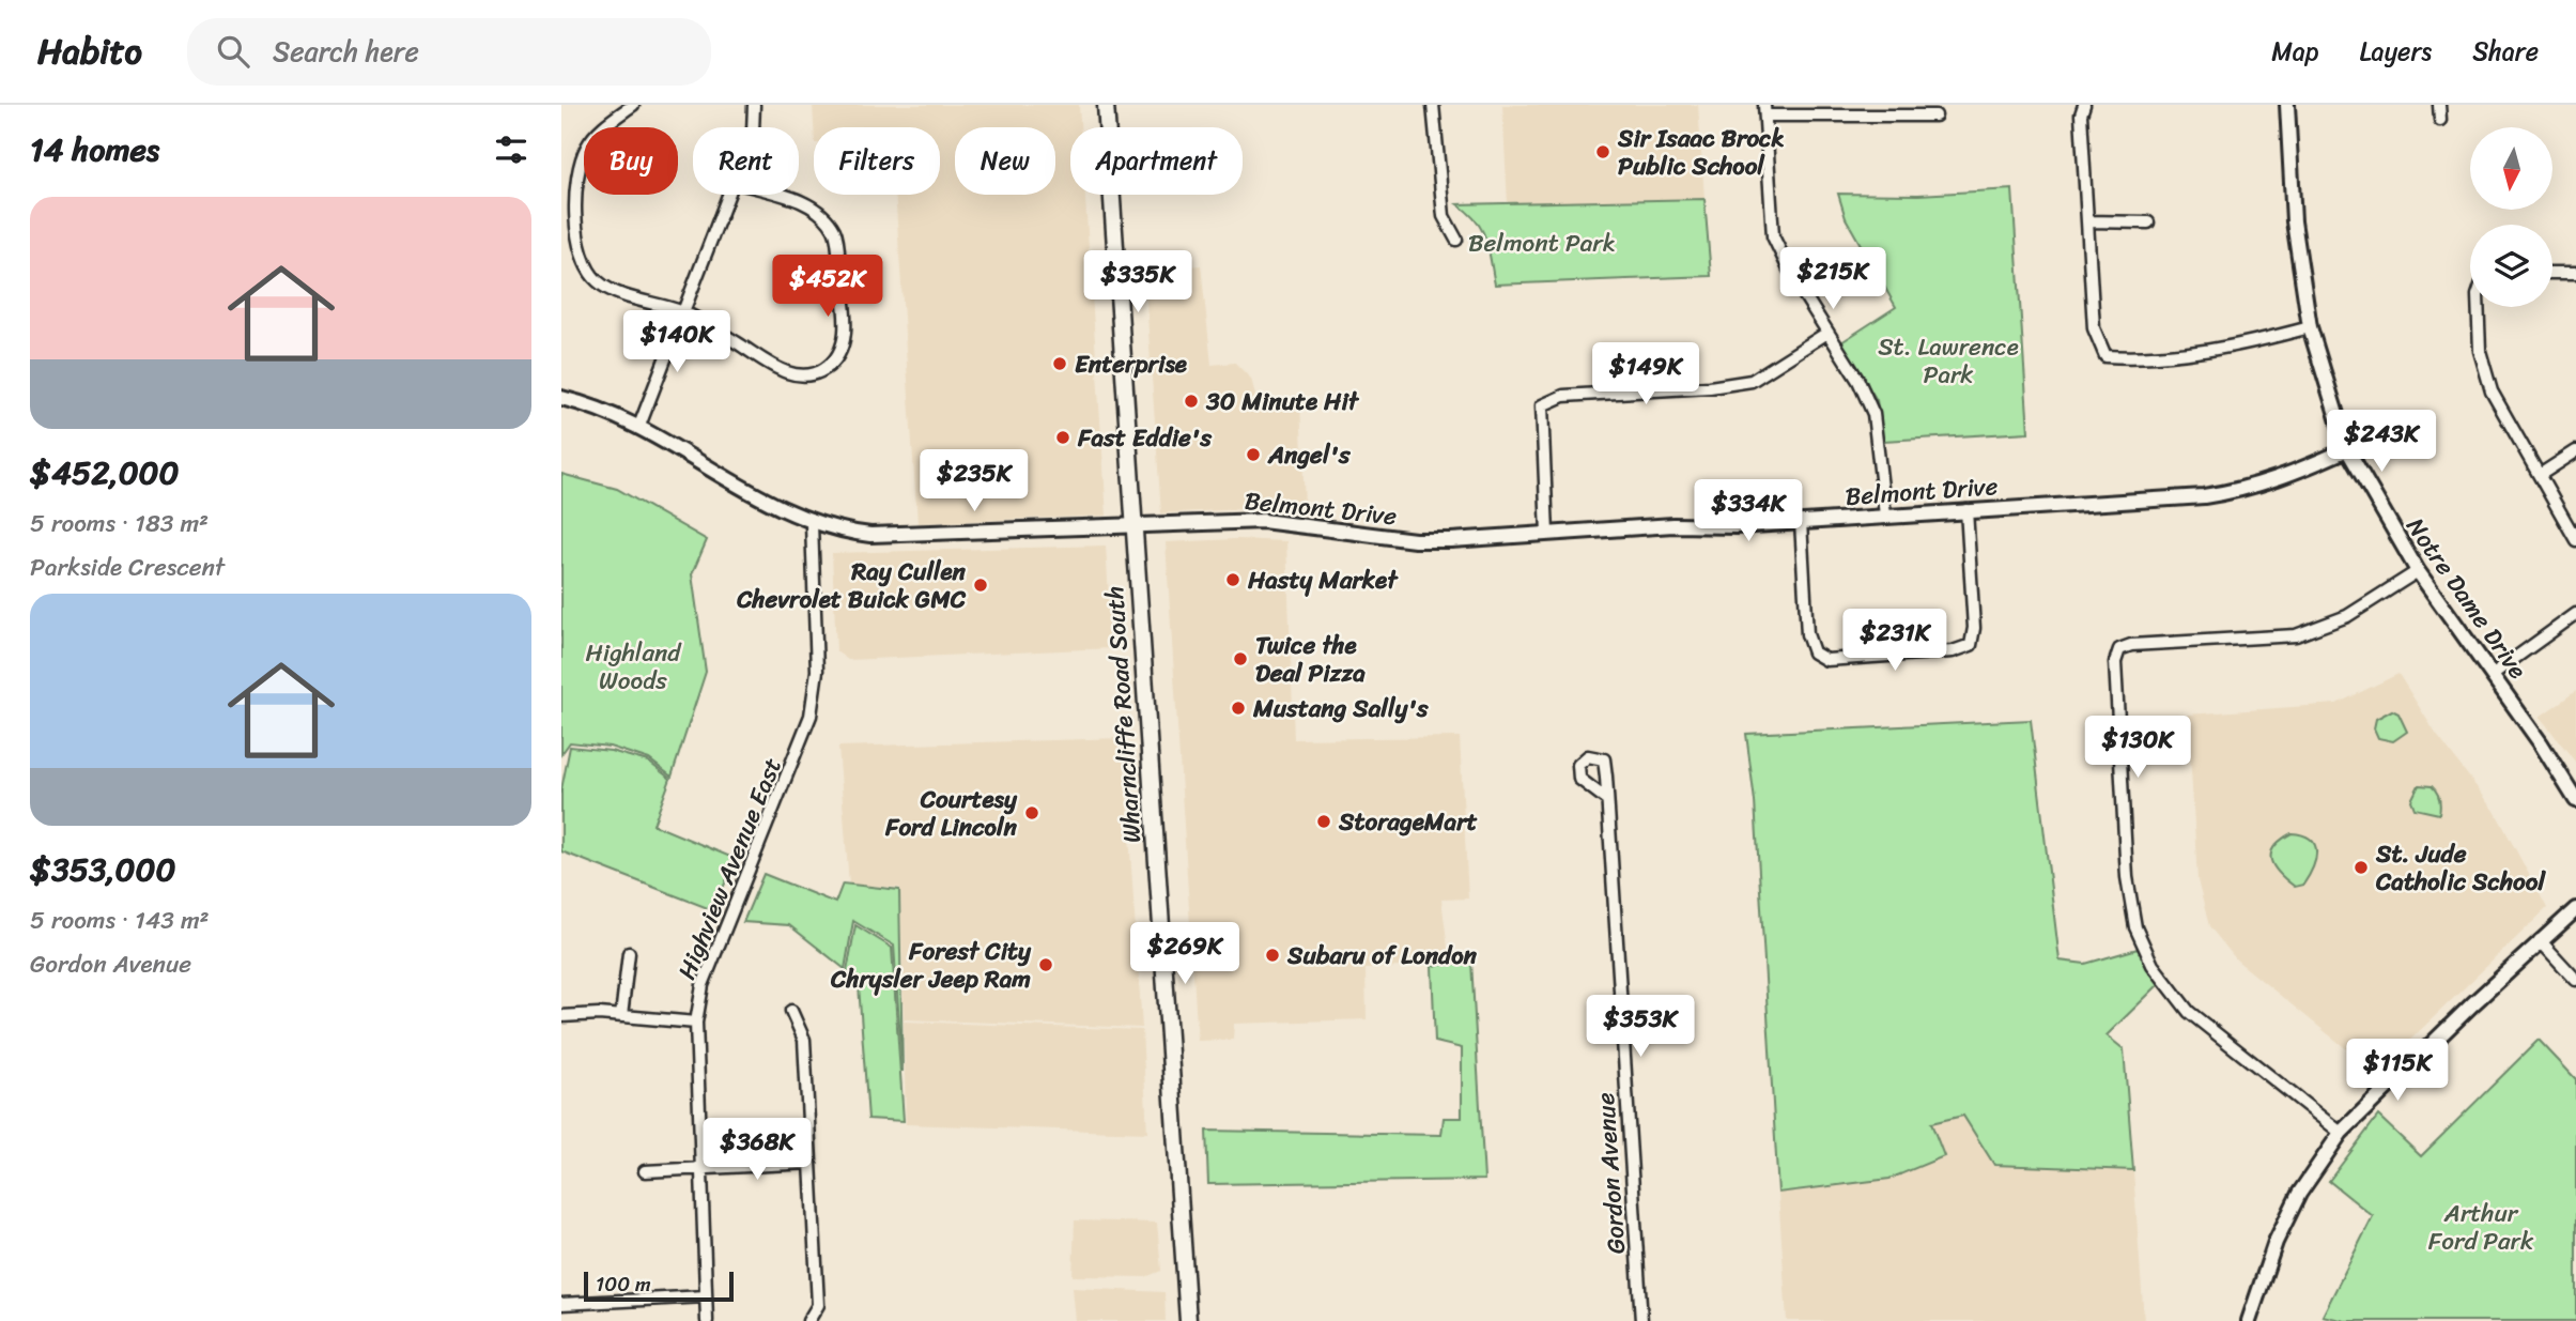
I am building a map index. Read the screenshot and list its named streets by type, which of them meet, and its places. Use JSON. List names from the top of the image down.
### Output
{
  "streets": {
    "main road": ["Wharncliffe Road South"],
    "street": [
      "Belmont Drive",
      "Notre Dame Drive",
      "Highview Avenue East",
      "Gordon Avenue"
    ]
  },
  "crossings": [
    ["Belmont Drive", "Notre Dame Drive"],
    ["Belmont Drive", "Wharncliffe Road South"],
    ["Belmont Drive", "Highview Avenue East"]
  ],
  "parks": [
    "Belmont Park",
    "St. Lawrence Park",
    "Highland Woods",
    "Arthur Ford Park"
  ],
  "places": [
    "Sir Isaac Brock Public School",
    "Enterprise",
    "30 Minute Hit",
    "Fast Eddie's",
    "Angel's",
    "Hasty Market",
    "Ray Cullen Chevrolet Buick GMC",
    "Twice the Deal Pizza",
    "Mustang Sally's",
    "Courtesy Ford Lincoln",
    "StorageMart",
    "St. Jude Catholic School",
    "Subaru of London",
    "Forest City Chrysler Jeep Ram"
  ],
  "scale_bar": "100 m",
  "north": "bottom",
  "page": {
    "header": "Habito",
    "search": "Search here",
    "nav": ["Map", "Layers", "Share"],
    "heading": "14 homes",
    "chip": [
      "Buy",
      "Rent",
      "Filters",
      "New",
      "Apartment"
    ],
    "list": [
      {
        "name": "$452,000",
        "note": "5 rooms · 183 m² · Parkside Crescent"
      },
      {
        "name": "$353,000",
        "note": "5 rooms · 143 m² · Gordon Avenue"
      }
    ],
    "price": [
      "$215K",
      "$335K",
      "$452K",
      "$140K",
      "$149K",
      "$243K",
      "$235K",
      "$334K",
      "$231K",
      "$130K",
      "$269K",
      "$353K",
      "$115K",
      "$368K"
    ],
    "scale": "100 m"
  }
}
